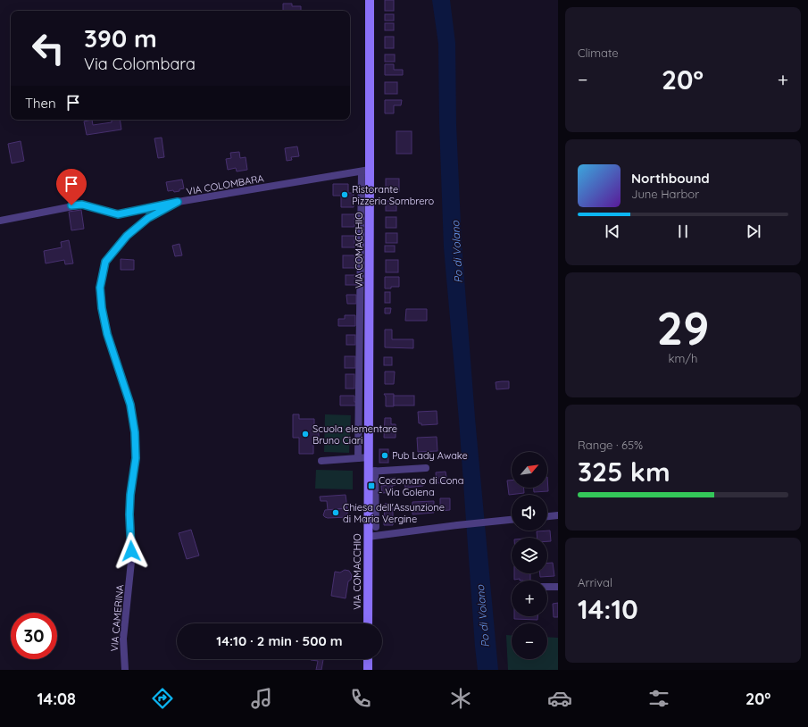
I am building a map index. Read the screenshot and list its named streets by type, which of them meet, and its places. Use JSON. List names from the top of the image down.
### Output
{
  "streets": {
    "main road": ["VIA COMACCHIO"],
    "street": ["VIA COLOMBARA", "VIA CAMERINA"]
  },
  "crossings": [
    ["VIA COLOMBARA", "VIA COMACCHIO"],
    ["VIA COLOMBARA", "VIA CAMERINA"]
  ],
  "water": ["Po di Volano"],
  "places": {
    "other": [
      "Ristorante Pizzeria Sombrero",
      "Scuola elementare Bruno Ciari",
      "Pub Lady Awake",
      "Chiesa dell'Assunzione di Maria Vergine"
    ],
    "transit": ["Cocomaro di Cona - Via Golena"]
  },
  "north": "top right",
  "page": {
    "tile": [
      "Climate",
      ["29", "km/h"],
      ["Range · 65%", "325 km"],
      ["Arrival", "14:10"]
    ],
    "turn": ["390 m", "Via Colombara"],
    "heat": ["−", "20°", "+"],
    "then": "Then",
    "song": ["Northbound", "June Harbor"],
    "map_buttons": ["+", "−"],
    "limit": "30",
    "trip": "14:10 · 2 min · 500 m",
    "tabs": ["14:08", "20°"]
  }
}
